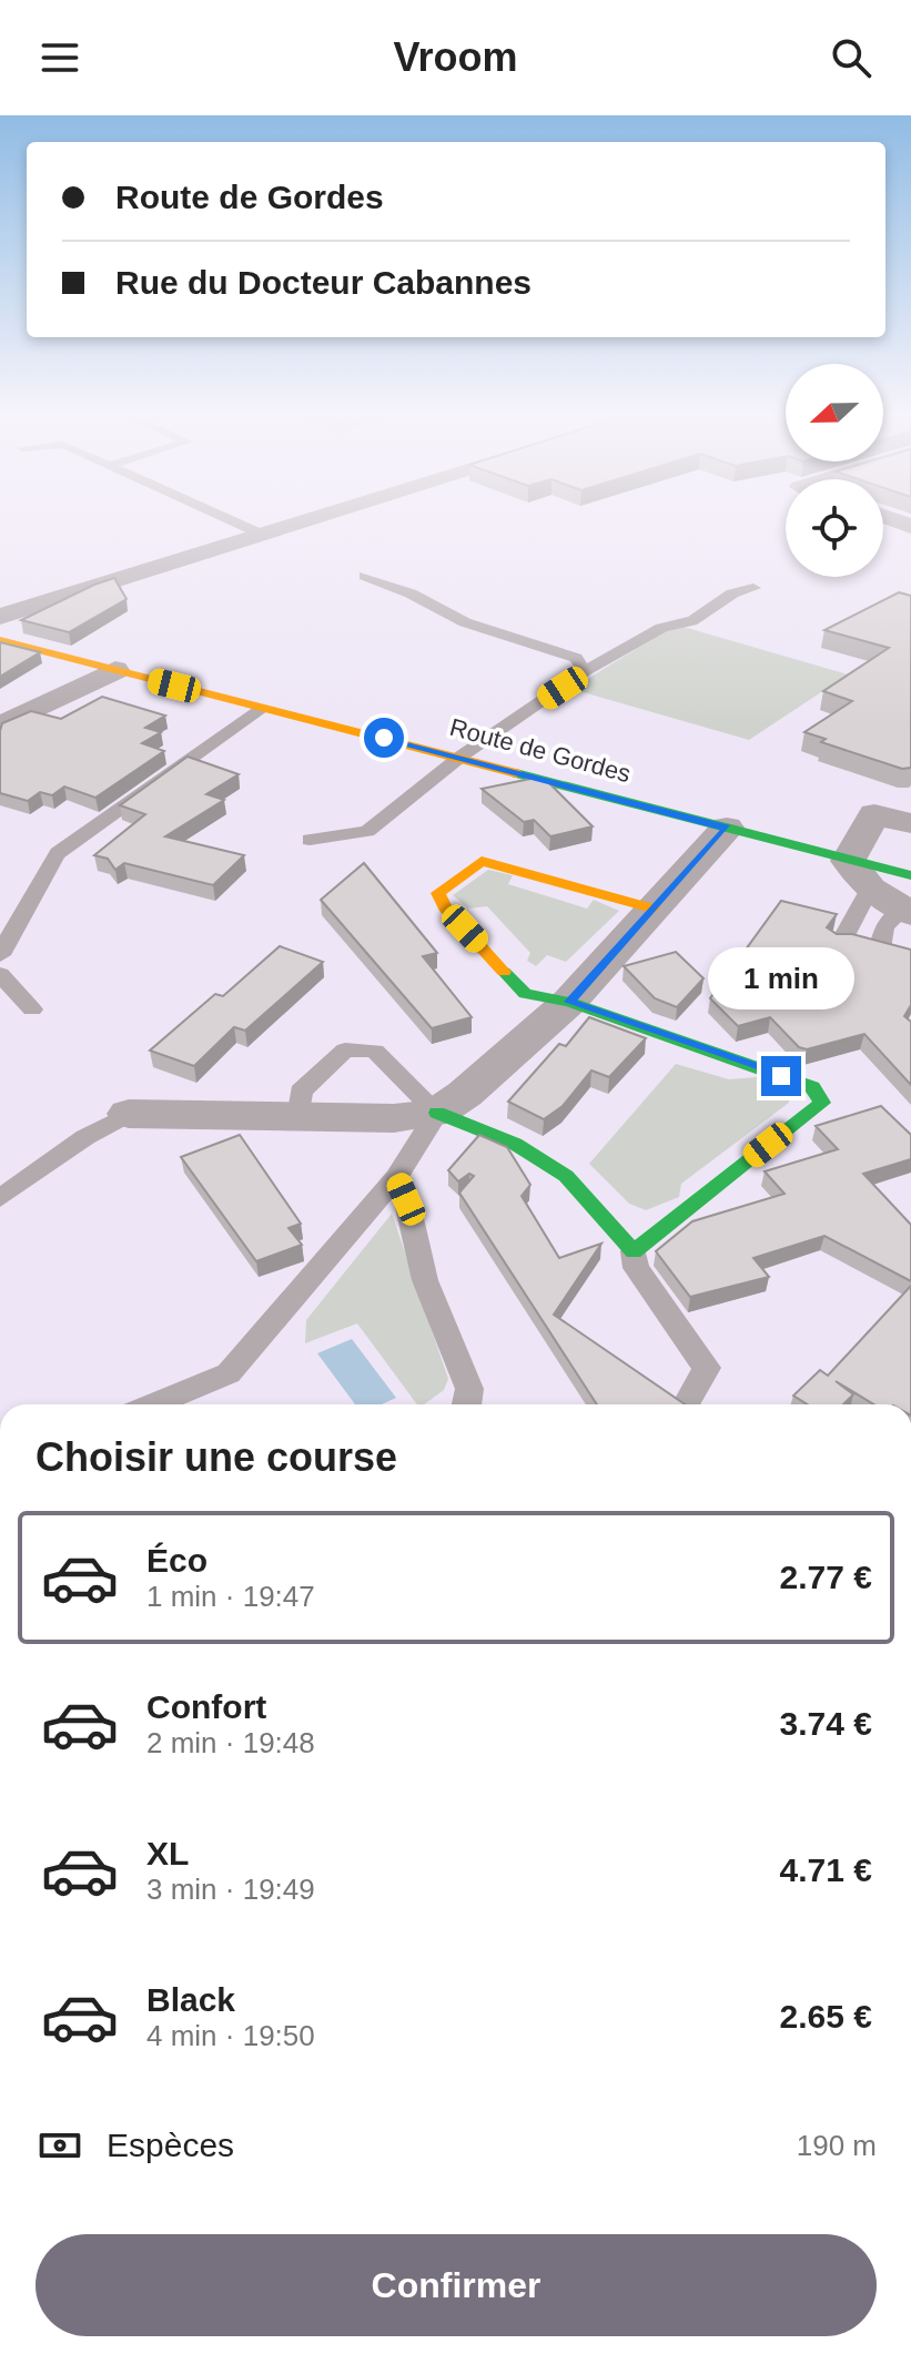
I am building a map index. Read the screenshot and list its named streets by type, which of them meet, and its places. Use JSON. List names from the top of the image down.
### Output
{
  "streets": {
    "street": ["Route de Gordes"]
  },
  "north": "left",
  "page": {
    "header": "Vroom",
    "banner": ["Route de Gordes", "Rue du Docteur Cabannes"],
    "bubble": "1 min",
    "heading": "Choisir une course",
    "list": [
      {
        "name": "Éco",
        "note": "1 min · 19:47",
        "value": "2.77 €"
      },
      {
        "name": "Confort",
        "note": "2 min · 19:48",
        "value": "3.74 €"
      },
      {
        "name": "XL",
        "note": "3 min · 19:49",
        "value": "4.71 €"
      },
      {
        "name": "Black",
        "note": "4 min · 19:50",
        "value": "2.65 €"
      }
    ],
    "pay": ["Espèces", "190 m"],
    "buttons": "Confirmer"
  }
}
